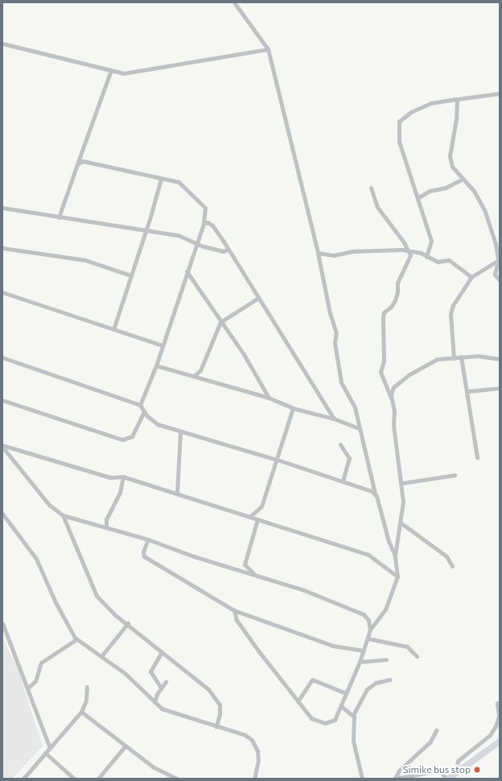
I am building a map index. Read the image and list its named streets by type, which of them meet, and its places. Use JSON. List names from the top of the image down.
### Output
{
  "places": ["Simike bus stop"]
}
